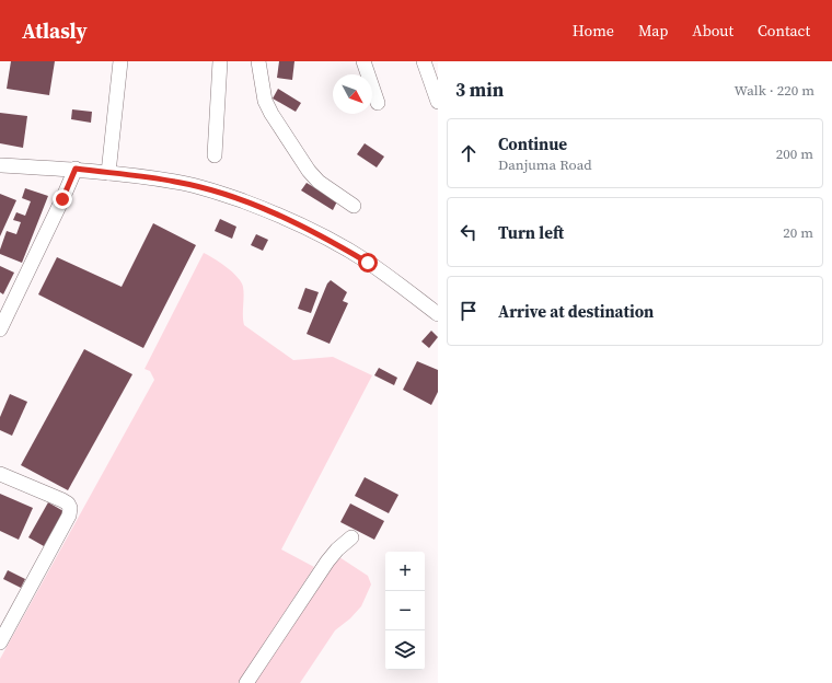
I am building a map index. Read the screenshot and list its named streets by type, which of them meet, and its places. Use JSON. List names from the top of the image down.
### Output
{
  "north": "bottom right",
  "page": {
    "header": "Atlasly",
    "nav": [
      "Home",
      "Map",
      "About",
      "Contact"
    ],
    "heading": ["3 min", "Walk · 220 m"],
    "list": [
      ["Continue", "Danjuma Road", "200 m"],
      ["Turn left", "20 m"],
      "Arrive at destination"
    ],
    "map_buttons": ["+", "−"]
  }
}
